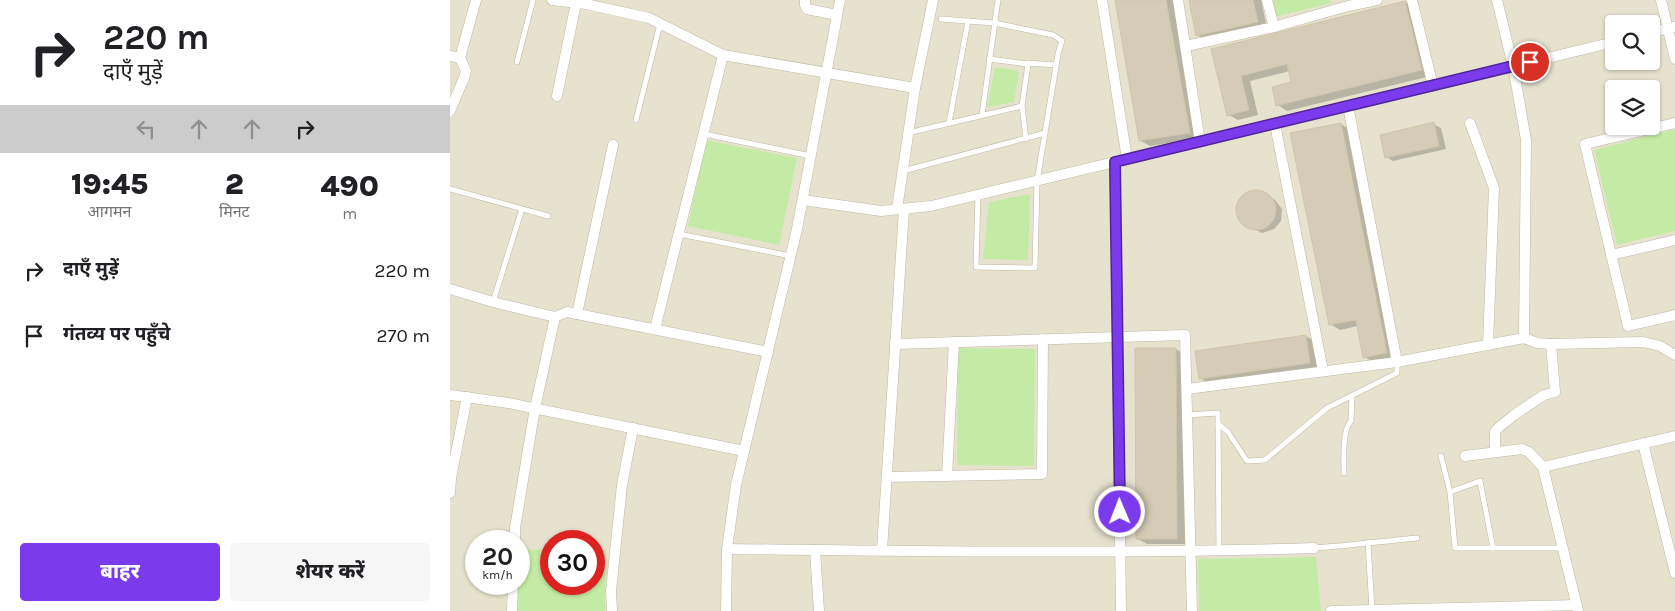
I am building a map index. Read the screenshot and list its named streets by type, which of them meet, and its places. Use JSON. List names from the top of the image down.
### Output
{
  "page": {
    "turn": ["220 m", "दाएँ मुड़ें"],
    "eta": [
      "19:45",
      "आगमन",
      "2",
      "मिनट",
      "490",
      "m"
    ],
    "list": [
      {
        "name": "दाएँ मुड़ें",
        "value": "220 m"
      },
      {
        "name": "गंतव्य पर पहुँचे",
        "value": "270 m"
      }
    ],
    "speed": "20 km/h",
    "limit": "30",
    "buttons": ["बाहर", "शेयर करें"]
  }
}
